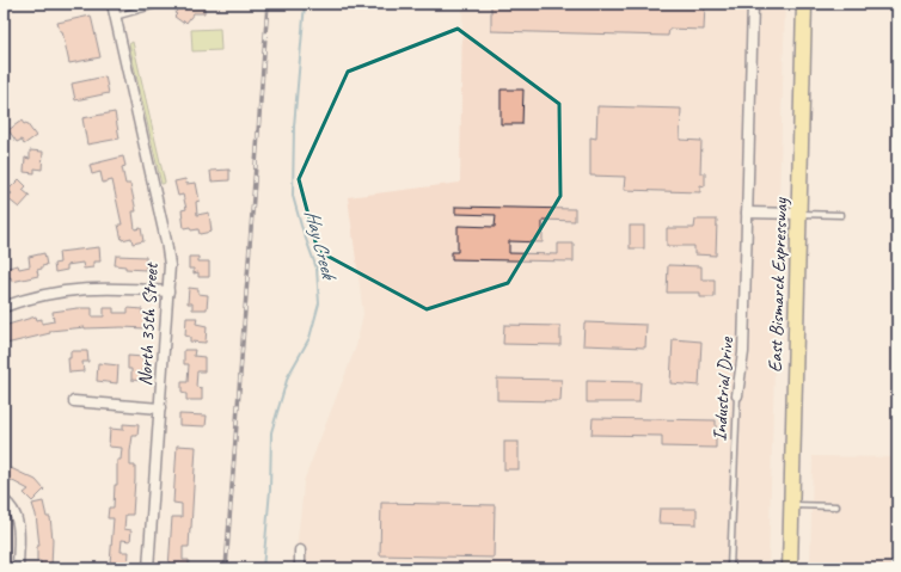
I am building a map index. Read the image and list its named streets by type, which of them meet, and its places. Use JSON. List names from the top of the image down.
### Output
{
  "streets": {
    "main road": ["East Bismarck Expressway"],
    "street": ["North 35th Street", "Industrial Drive"]
  },
  "water": ["Hay Creek"]
}
